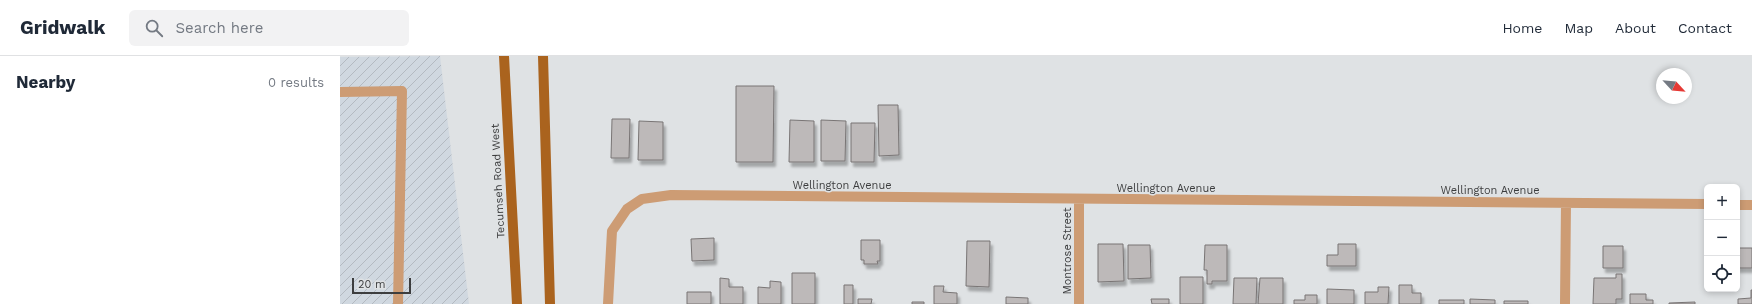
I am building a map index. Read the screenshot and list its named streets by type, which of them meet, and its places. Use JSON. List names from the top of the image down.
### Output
{
  "streets": {
    "main road": ["Tecumseh Road West"],
    "street": ["Wellington Avenue", "Montrose Street"]
  },
  "crossings": [
    ["Wellington Avenue", "Montrose Street"]
  ],
  "scale_bar": "20 m",
  "north": "bottom right",
  "page": {
    "header": "Gridwalk",
    "search": "Search here",
    "nav": [
      "Home",
      "Map",
      "About",
      "Contact"
    ],
    "heading": ["Nearby", "0 results"],
    "map_buttons": ["+", "−"],
    "scale": "20 m"
  }
}
